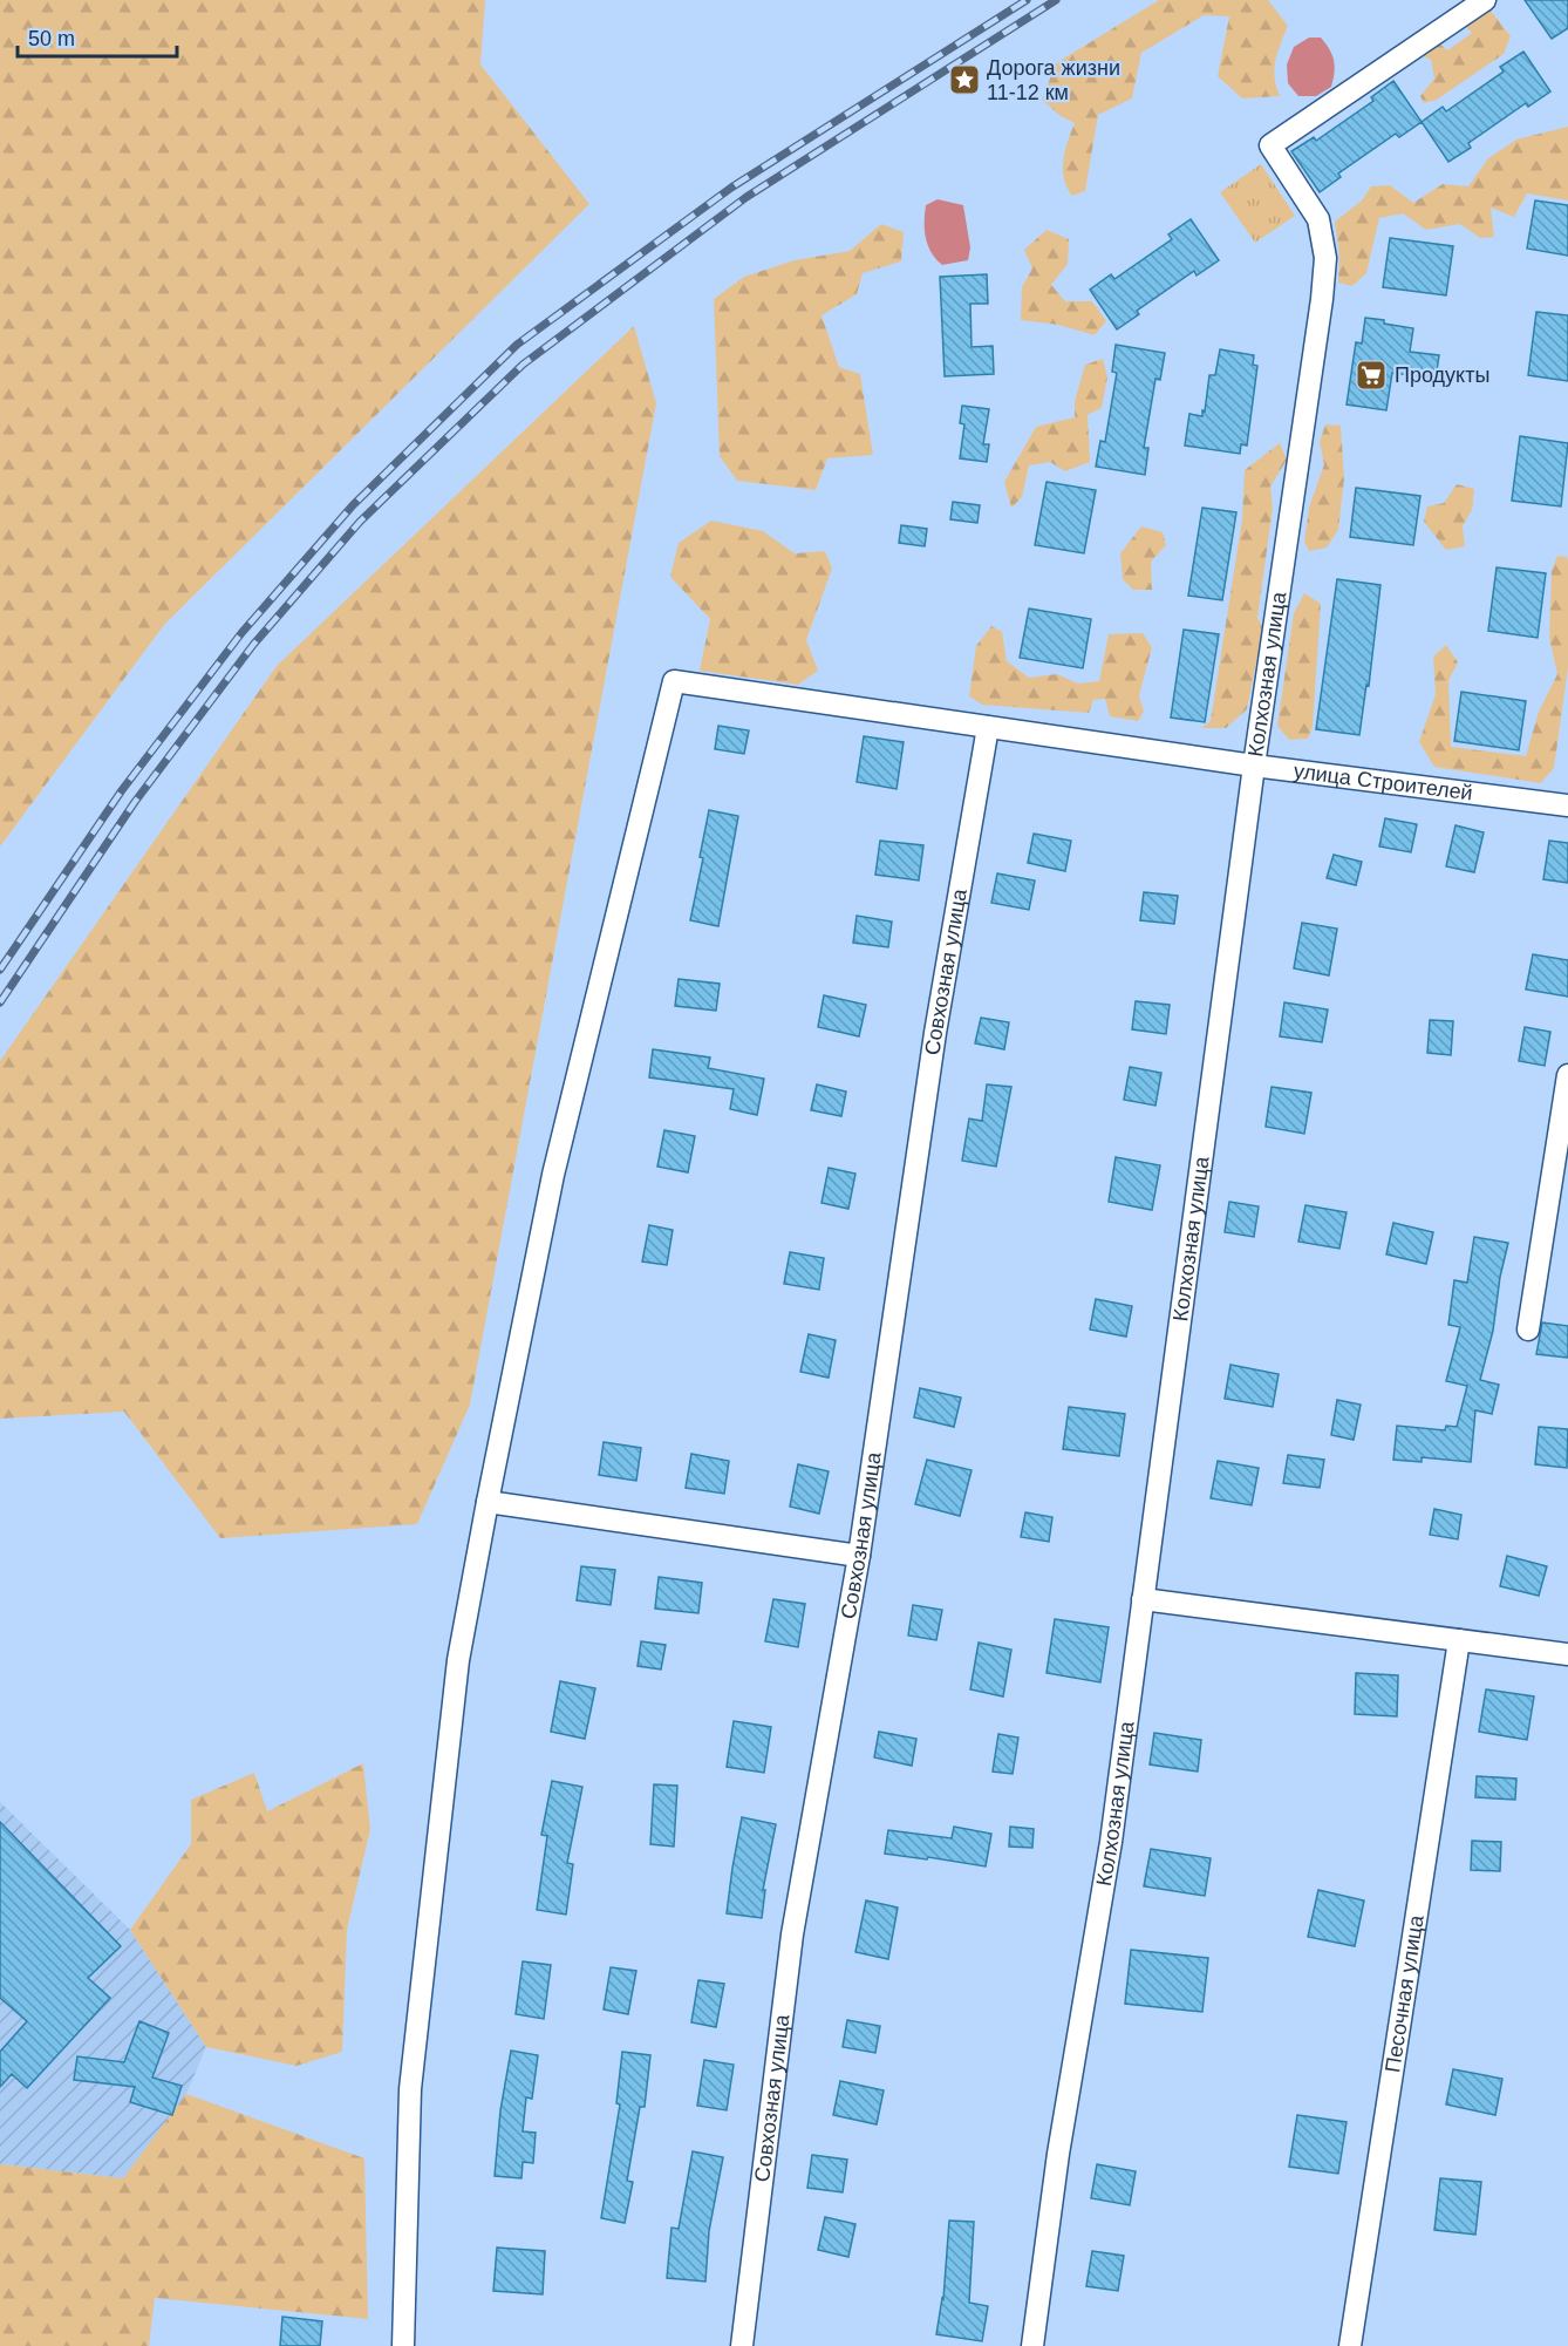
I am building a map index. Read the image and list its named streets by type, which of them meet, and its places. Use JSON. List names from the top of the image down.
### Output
{
  "streets": {
    "street": [
      "Колхозная улица",
      "улица Строителей",
      "Совхозная улица",
      "Песочная улица"
    ]
  },
  "crossings": [
    ["Колхозная улица", "улица Строителей"],
    ["улица Строителей", "Совхозная улица"]
  ],
  "places": {
    "place": ["Дорога жизни 11-12 км"],
    "supermarket": ["Продукты"]
  },
  "scale_bar": "50 m"
}
